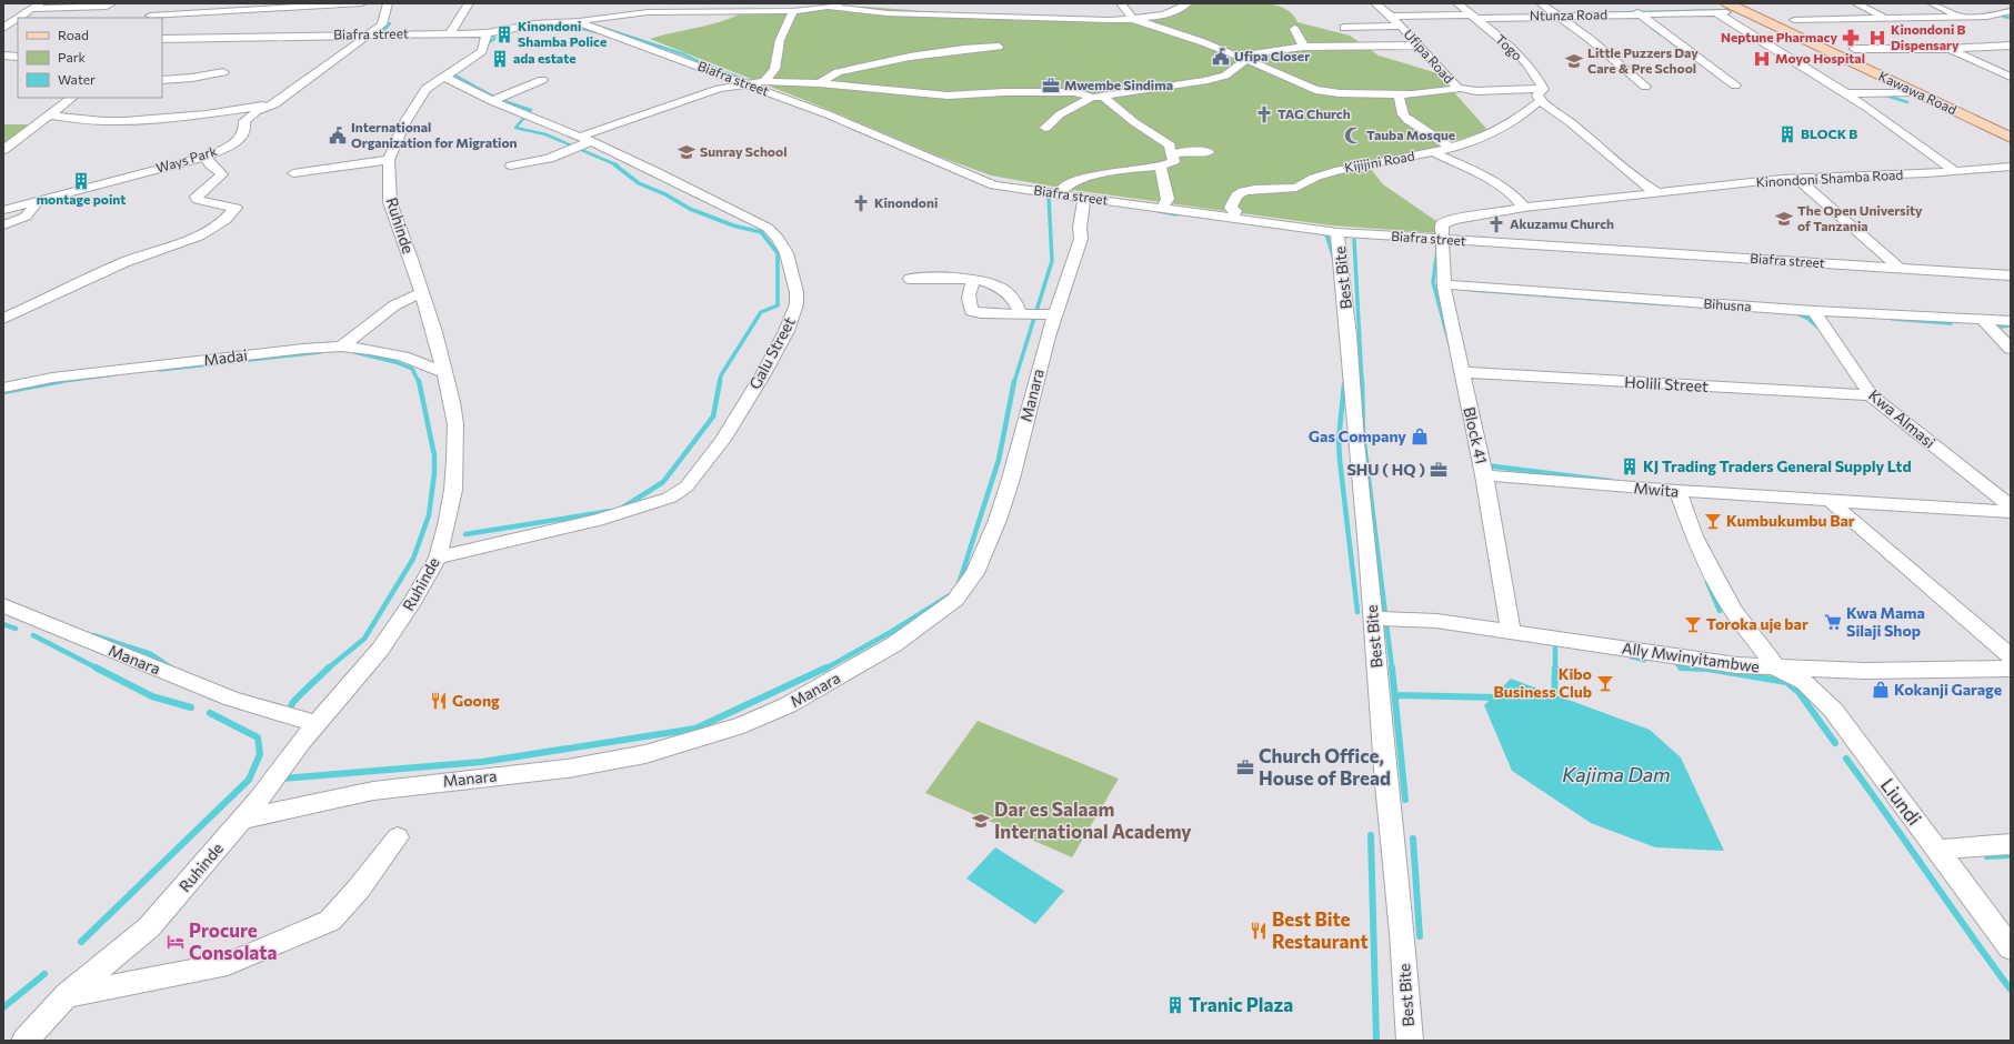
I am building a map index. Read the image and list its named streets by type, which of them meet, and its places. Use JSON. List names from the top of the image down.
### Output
{
  "streets": {
    "main road": ["Kawawa Road"],
    "street": [
      "Ntunza Road",
      "Biafra street",
      "Togo",
      "Ufipa Road",
      "Ways Park",
      "Kijijini Road",
      "Kinondoni Shamba Road",
      "Ruhinde",
      "Best Bite",
      "Bihusna",
      "Galu Street",
      "Madai",
      "Holili Street",
      "Manara",
      "Kwa Almasi",
      "Block 41",
      "Mwita",
      "Ally Mwinyitambwe",
      "Liundi"
    ]
  },
  "crossings": [
    ["Ntunza Road", "Togo"],
    ["Ntunza Road", "Ufipa Road"],
    ["Ntunza Road", "Kawawa Road"],
    ["Biafra street", "Ways Park"],
    ["Biafra street", "Kijijini Road"],
    ["Biafra street", "Kinondoni Shamba Road"],
    ["Biafra street", "Ruhinde"],
    ["Biafra street", "Best Bite"],
    ["Biafra street", "Manara"],
    ["Biafra street", "Block 41"],
    ["Togo", "Ufipa Road"],
    ["Togo", "Kijijini Road"],
    ["Togo", "Kinondoni Shamba Road"],
    ["Ufipa Road", "Kijijini Road"],
    ["Kinondoni Shamba Road", "Block 41"],
    ["Ruhinde", "Galu Street"],
    ["Ruhinde", "Madai"],
    ["Ruhinde", "Manara"],
    ["Best Bite", "Ally Mwinyitambwe"],
    ["Bihusna", "Kwa Almasi"],
    ["Bihusna", "Block 41"],
    ["Holili Street", "Kwa Almasi"],
    ["Holili Street", "Block 41"],
    ["Block 41", "Mwita"],
    ["Block 41", "Ally Mwinyitambwe"],
    ["Ally Mwinyitambwe", "Liundi"]
  ],
  "water": ["Kajima Dam"],
  "places": {
    "building": [
      "Kinondoni Shamba Police",
      "ada estate",
      "BLOCK B",
      "montage point",
      "KJ Trading Traders General Supply Ltd",
      "Tranic Plaza"
    ],
    "pharmacy": ["Neptune Pharmacy"],
    "hospital": ["Kinondoni B Dispensary", "Moyo Hospital"],
    "public building": ["Ufipa Closer", "International Organization for Migration"],
    "school or university": [
      "Little Puzzers Day Care & Pre School",
      "Sunray School",
      "The Open University of Tanzania",
      "Dar es Salaam International Academy"
    ],
    "office": ["Mwembe Sindima", "SHU ( HQ )", "Church Office, House of Bread"],
    "church": ["TAG Church", "Kinondoni", "Akuzamu Church"],
    "mosque": ["Tauba Mosque"],
    "shop": ["Gas Company", "Kokanji Garage"],
    "bar": ["Kumbukumbu Bar", "Toroka uje bar", "Kibo Business Club"],
    "supermarket": ["Kwa Mama Silaji Shop"],
    "restaurant": ["Goong", "Best Bite Restaurant"],
    "hotel": ["Procure Consolata"]
  },
  "legend": ["Road", "Park", "Water"]
}
